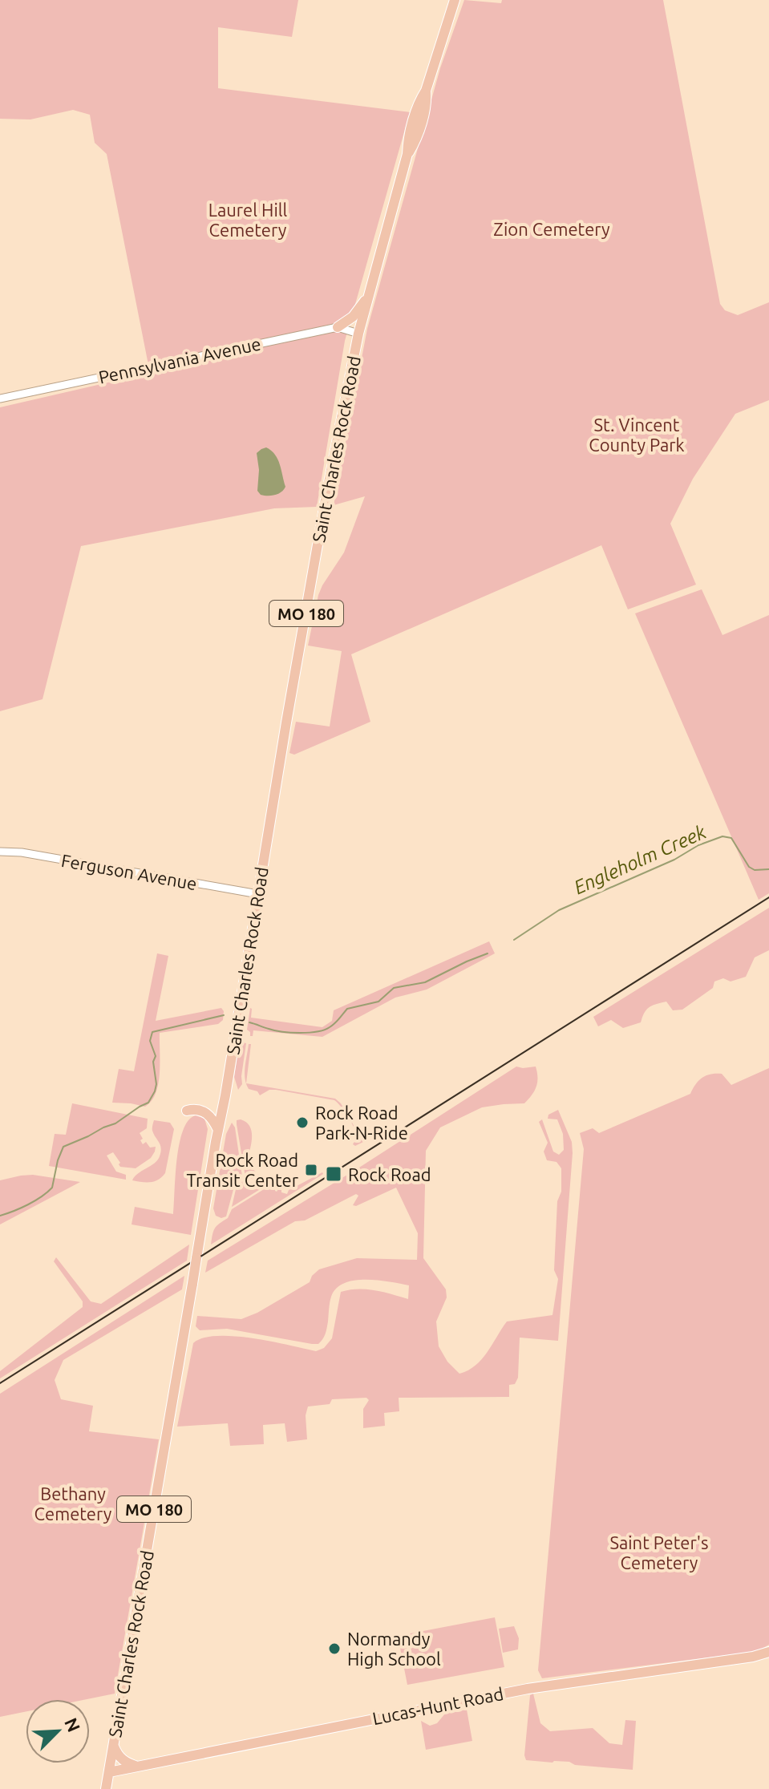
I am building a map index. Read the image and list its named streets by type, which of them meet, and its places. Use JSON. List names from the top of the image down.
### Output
{
  "streets": {
    "main road": ["Saint Charles Rock Road", "MO 180", "Lucas-Hunt Road"],
    "street": ["Pennsylvania Avenue", "Ferguson Avenue"]
  },
  "crossings": [
    ["Pennsylvania Avenue", "Saint Charles Rock Road"],
    ["Saint Charles Rock Road", "MO 180"],
    ["Saint Charles Rock Road", "Ferguson Avenue"],
    ["Saint Charles Rock Road", "Lucas-Hunt Road"],
    ["MO 180", "Lucas-Hunt Road"]
  ],
  "water": ["Engleholm Creek"],
  "parks": [
    "Laurel Hill Cemetery",
    "Zion Cemetery",
    "St. Vincent County Park",
    "Bethany Cemetery",
    "Saint Peter's Cemetery"
  ],
  "places": {
    "other": ["Rock Road Park-N-Ride", "Normandy High School"],
    "transit": ["Rock Road Transit Center", "Rock Road"]
  },
  "north": "top right"
}
